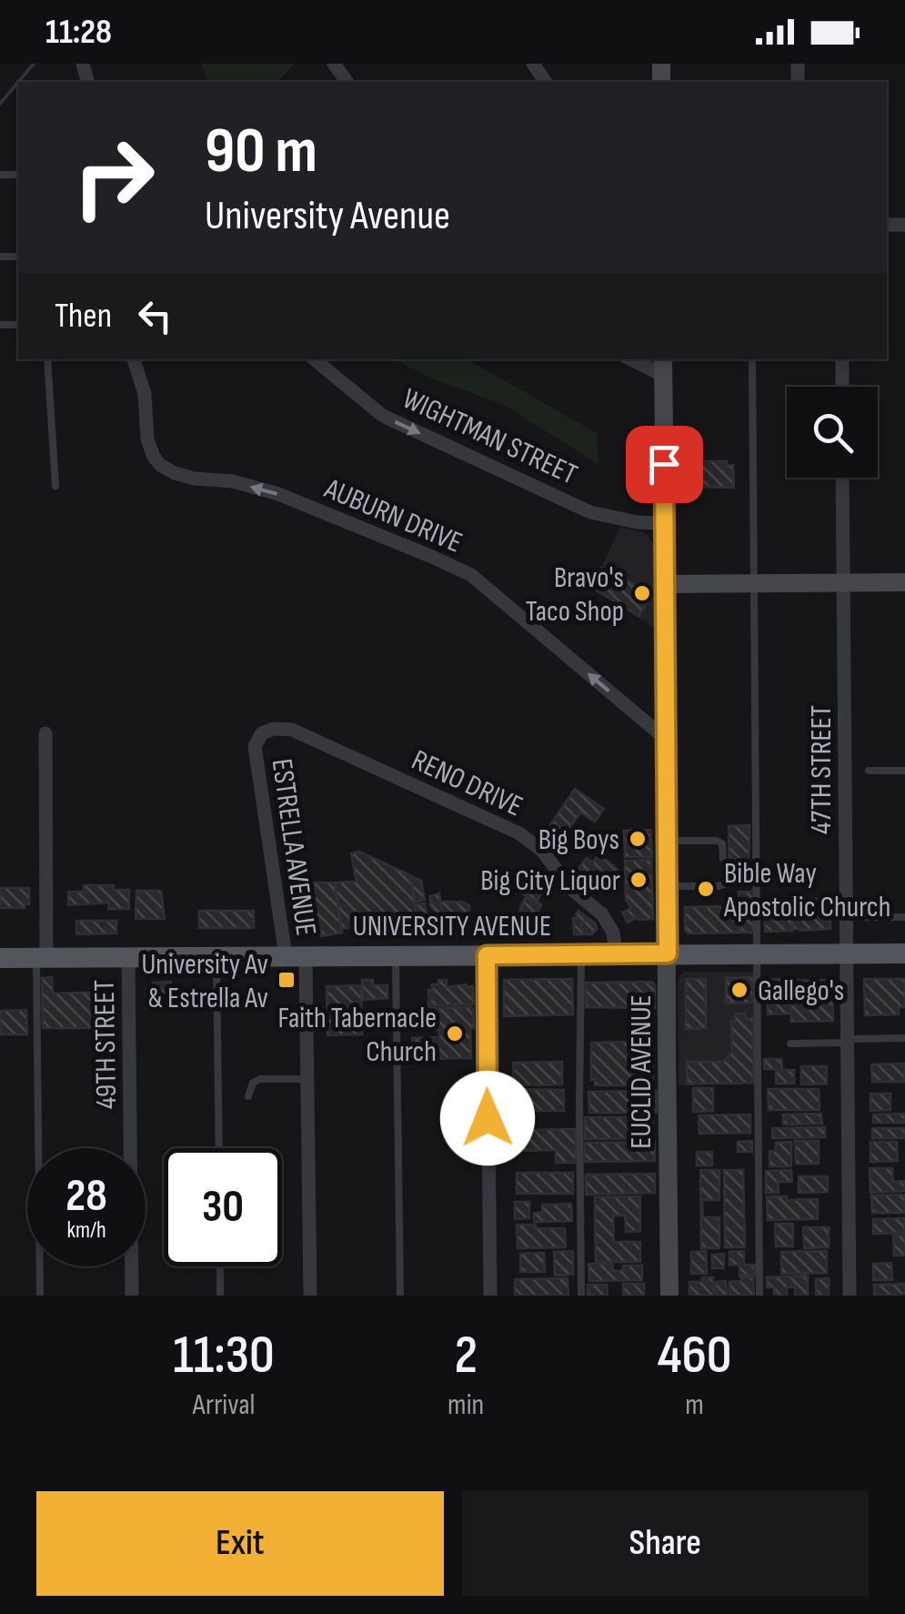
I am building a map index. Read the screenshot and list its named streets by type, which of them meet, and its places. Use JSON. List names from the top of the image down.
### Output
{
  "streets": {
    "main road": ["UNIVERSITY AVENUE", "EUCLID AVENUE"],
    "street": [
      "WIGHTMAN STREET",
      "AUBURN DRIVE",
      "47TH STREET",
      "RENO DRIVE",
      "ESTRELLA AVENUE",
      "49TH STREET"
    ]
  },
  "crossings": [
    ["WIGHTMAN STREET", "EUCLID AVENUE"],
    ["AUBURN DRIVE", "EUCLID AVENUE"],
    ["47TH STREET", "UNIVERSITY AVENUE"],
    ["RENO DRIVE", "ESTRELLA AVENUE"],
    ["RENO DRIVE", "UNIVERSITY AVENUE"],
    ["ESTRELLA AVENUE", "UNIVERSITY AVENUE"],
    ["UNIVERSITY AVENUE", "49TH STREET"],
    ["UNIVERSITY AVENUE", "EUCLID AVENUE"]
  ],
  "one_way": ["WIGHTMAN STREET", "AUBURN DRIVE"],
  "places": {
    "other": [
      "Bravo's Taco Shop",
      "Big Boys",
      "Big City Liquor",
      "Bible Way Apostolic Church",
      "Gallego's",
      "Faith Tabernacle Church"
    ],
    "transit": ["University Av & Estrella Av"]
  },
  "page": {
    "status": "11:28",
    "turn": ["90 m", "University Avenue"],
    "then": "Then",
    "speed": "28 km/h",
    "limit": "30",
    "eta": [
      "11:30",
      "Arrival",
      "2",
      "min",
      "460",
      "m"
    ],
    "buttons": ["Exit", "Share"]
  }
}
